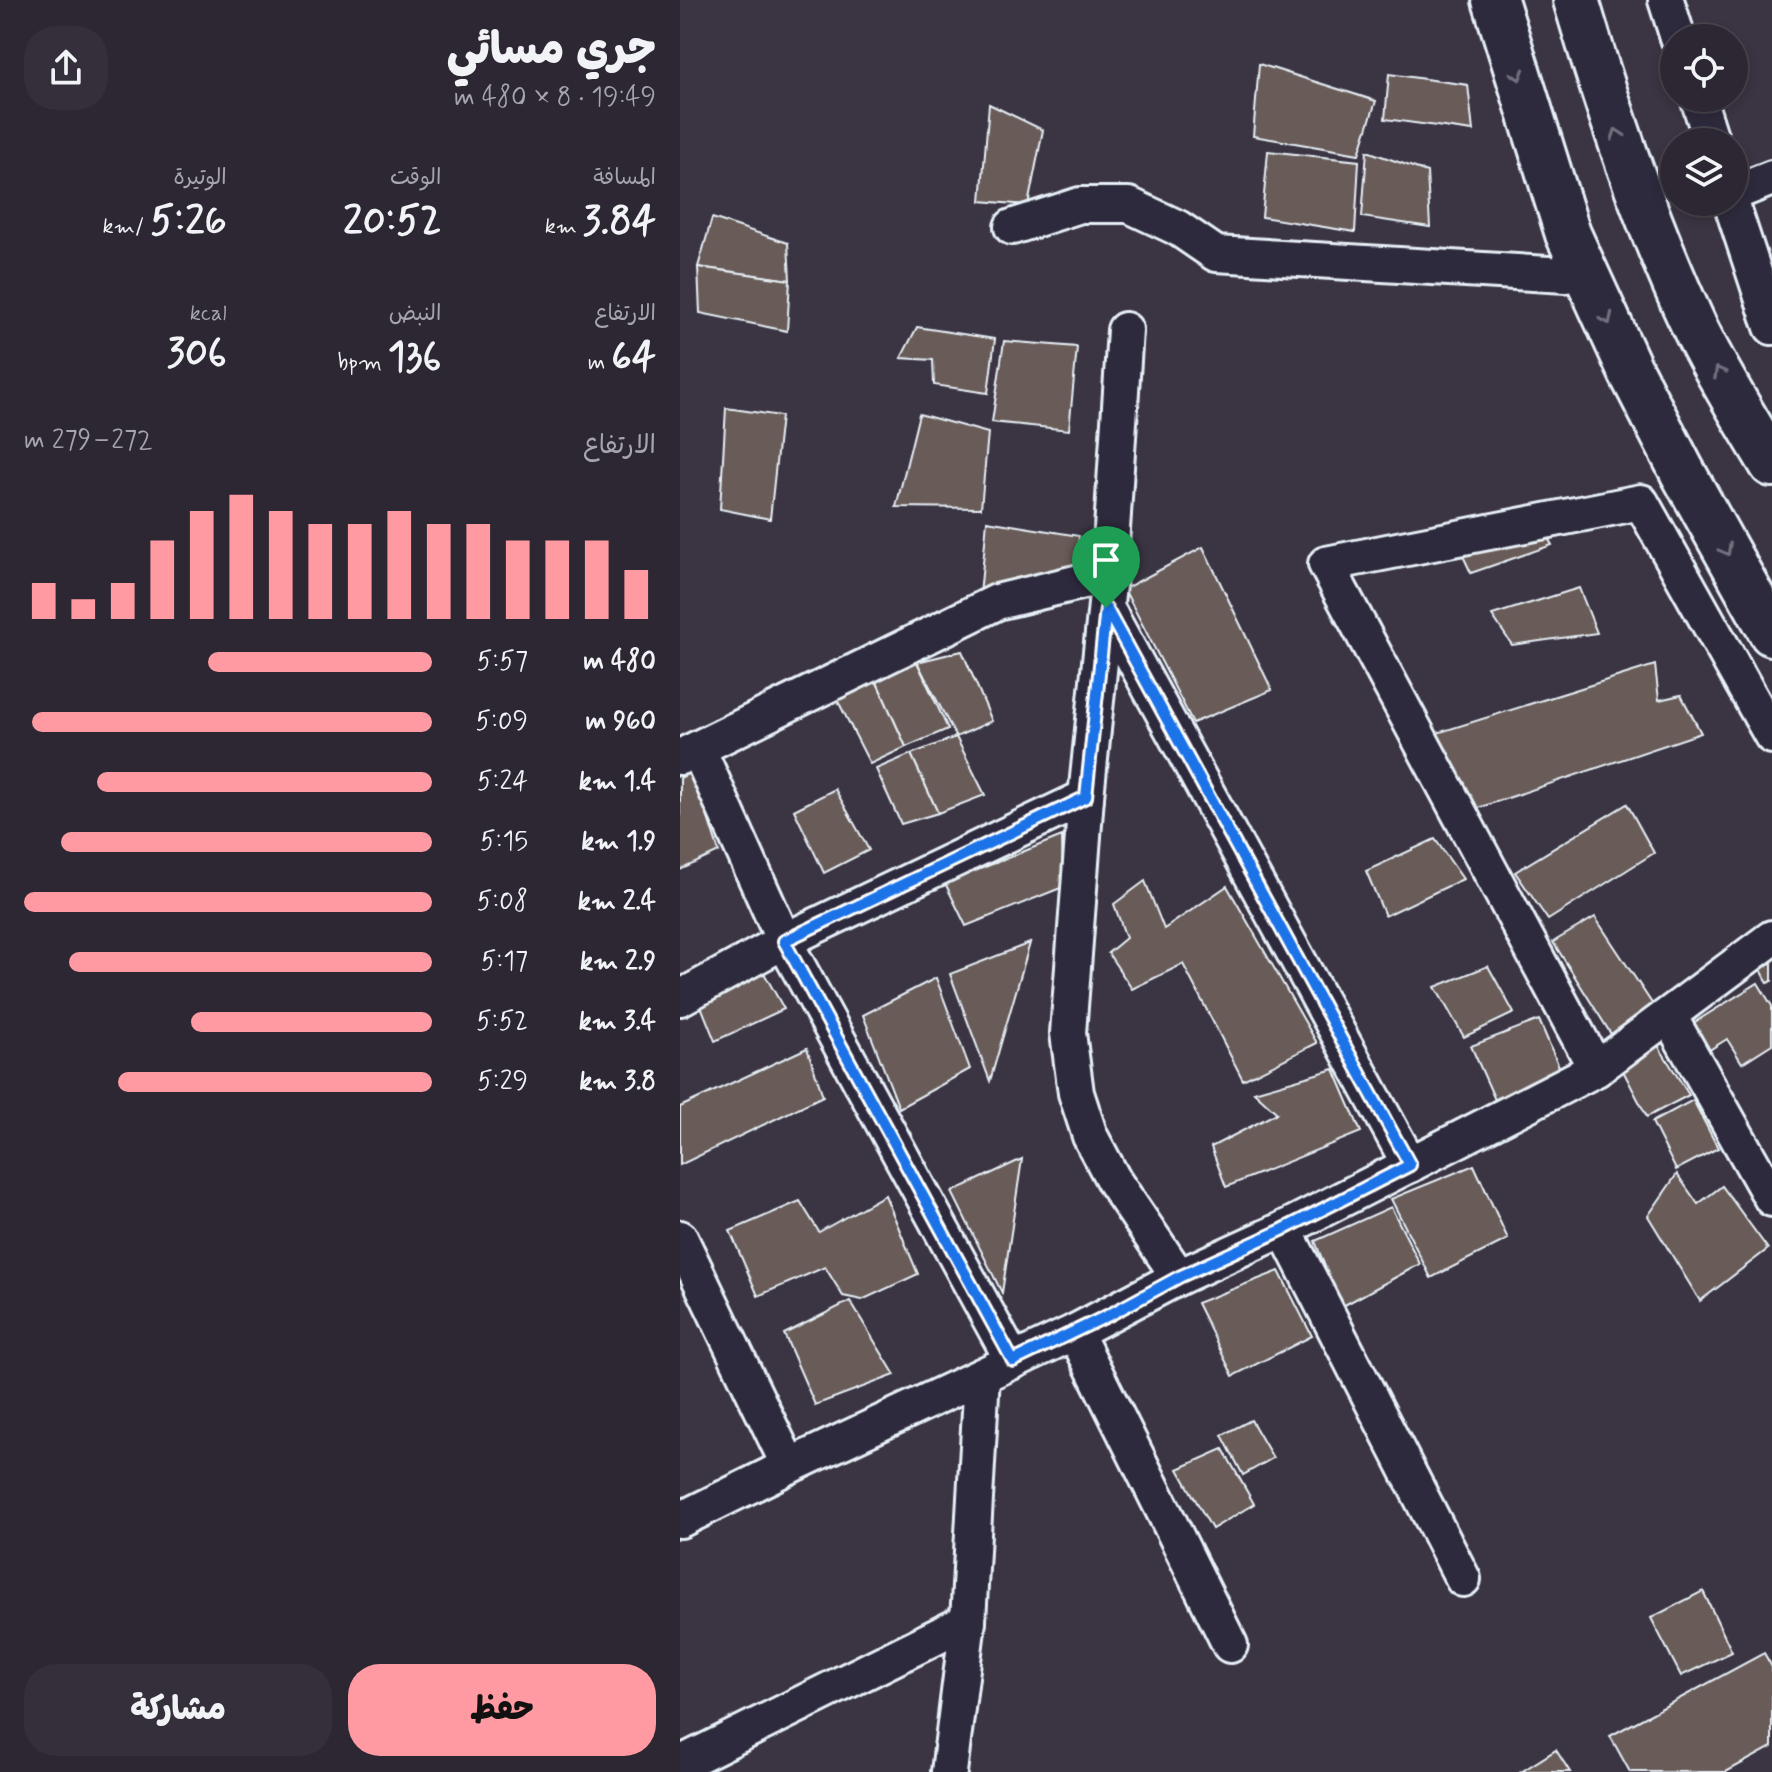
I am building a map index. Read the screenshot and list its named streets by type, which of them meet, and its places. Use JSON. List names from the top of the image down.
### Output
{
  "page": {
    "heading": ["جري مسائي", "19:49 · 8 × 480 m"],
    "stats": [
      ["المسافة", "3.84 km"],
      ["الوقت", "20:52"],
      ["الوتيرة", "5:26 /km"],
      ["الارتفاع", "64 m"],
      ["النبض", "136 bpm"],
      ["kcal", "306"]
    ],
    "chart": ["الارتفاع", "272–279 m"],
    "list": [
      {
        "name": "480 m",
        "note": "5:57"
      },
      {
        "name": "960 m",
        "note": "5:09"
      },
      {
        "name": "1.4 km",
        "note": "5:24"
      },
      {
        "name": "1.9 km",
        "note": "5:15"
      },
      {
        "name": "2.4 km",
        "note": "5:08"
      },
      {
        "name": "2.9 km",
        "note": "5:17"
      },
      {
        "name": "3.4 km",
        "note": "5:52"
      },
      {
        "name": "3.8 km",
        "note": "5:29"
      }
    ],
    "buttons": ["حفظ", "مشاركة"]
  }
}
